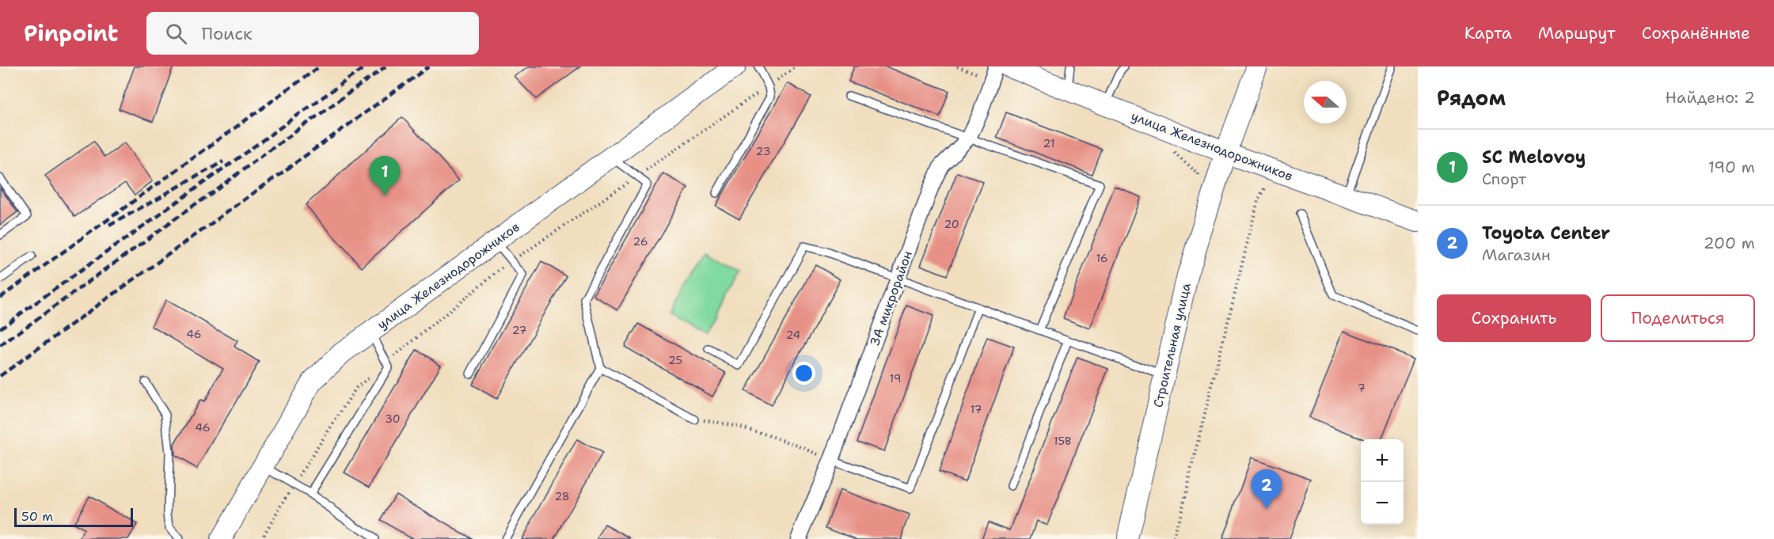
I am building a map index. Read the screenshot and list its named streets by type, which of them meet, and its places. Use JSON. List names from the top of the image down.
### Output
{
  "streets": {
    "street": ["улица Железнодорожников", "3А микрорайон", "Строительная улица"]
  },
  "crossings": [
    ["улица Железнодорожников", "Строительная улица"]
  ],
  "house_numbers": [
    "21",
    "23",
    "20",
    "26",
    "16",
    "27",
    "46",
    "24",
    "25",
    "19",
    "7",
    "17",
    "30",
    "46",
    "15В",
    "28"
  ],
  "scale_bar": "50 m",
  "north": "left",
  "page": {
    "header": "Pinpoint",
    "search": "Поиск",
    "nav": ["Карта", "Маршрут", "Сохранённые"],
    "heading": ["Рядом", "Найдено: 2"],
    "list": [
      {
        "mark": "1",
        "name": "SC Melovoy",
        "note": "Спорт",
        "value": "190 m"
      },
      {
        "mark": "2",
        "name": "Toyota Center",
        "note": "Магазин",
        "value": "200 m"
      }
    ],
    "pins": ["1", "2"],
    "buttons": ["Сохранить", "Поделиться"],
    "map_buttons": ["+", "−"],
    "scale": "50 m"
  }
}
